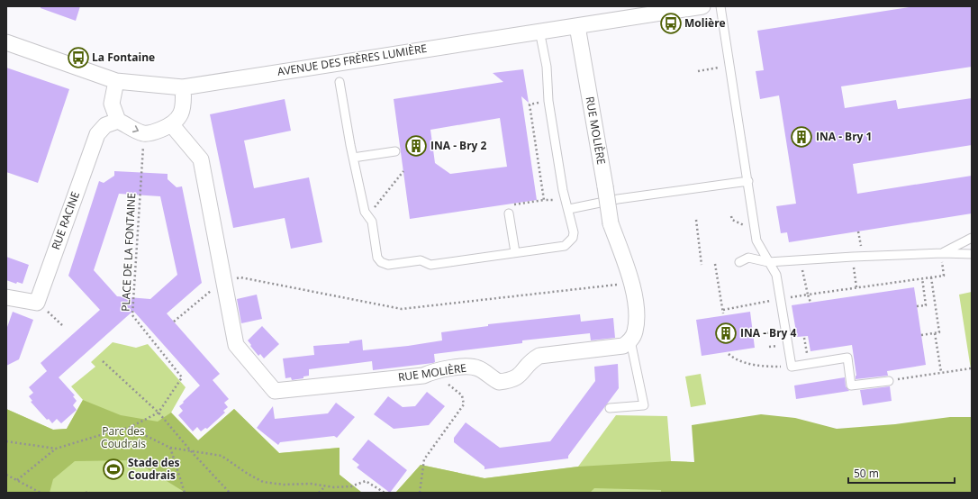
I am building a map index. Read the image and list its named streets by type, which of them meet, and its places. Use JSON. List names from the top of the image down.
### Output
{
  "streets": {
    "street": ["AVENUE DES FRÈRES LUMIÈRE", "RUE MOLIÈRE", "RUE RACINE"],
    "path": ["PLACE DE LA FONTAINE"]
  },
  "crossings": [
    ["AVENUE DES FRÈRES LUMIÈRE", "RUE MOLIÈRE"]
  ],
  "parks": ["Parc des Coudrais"],
  "places": {
    "bus stop": ["Molière", "La Fontaine"],
    "building": ["INA - Bry 1", "INA - Bry 2", "INA - Bry 4"],
    "sports": ["Stade des Coudrais"]
  },
  "scale_bar": "50 m"
}
